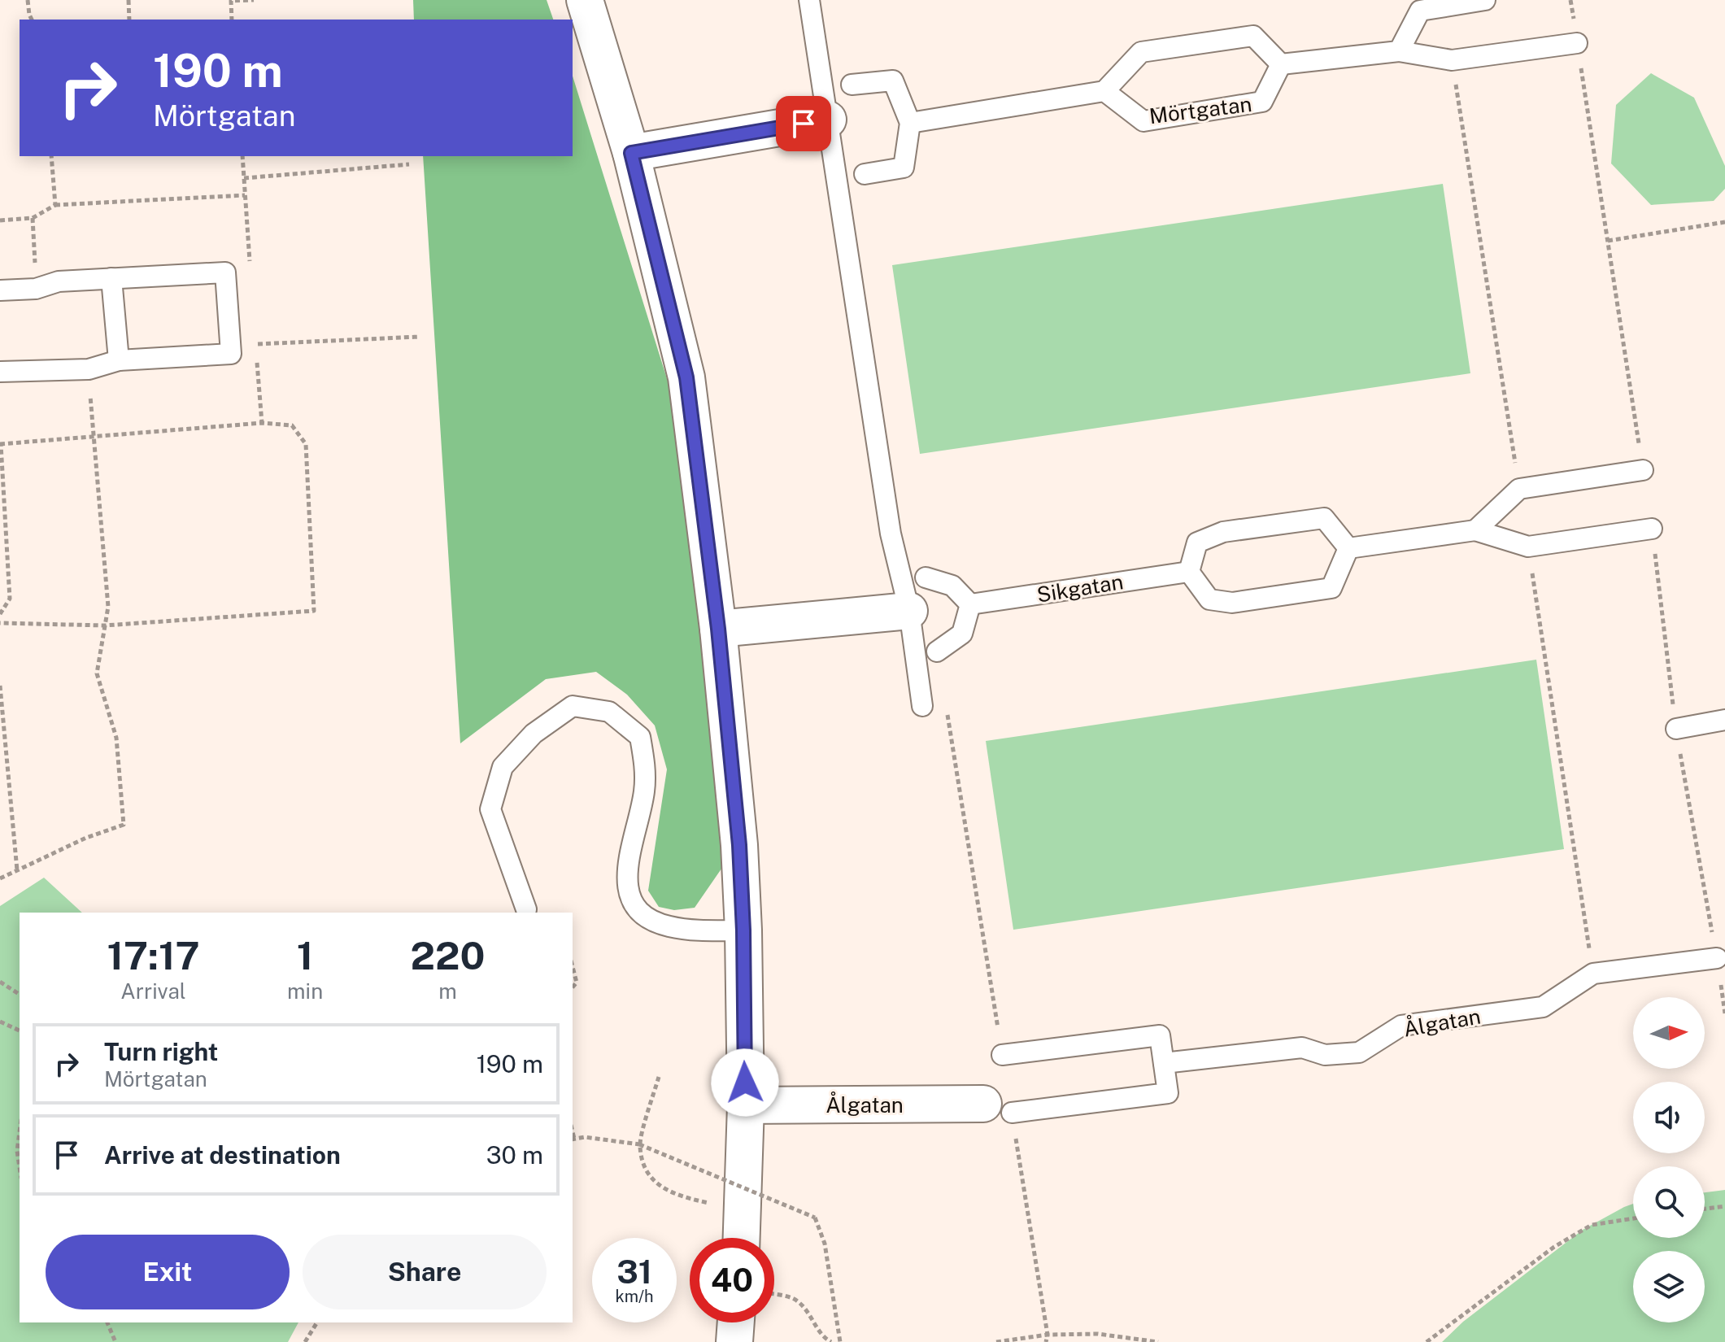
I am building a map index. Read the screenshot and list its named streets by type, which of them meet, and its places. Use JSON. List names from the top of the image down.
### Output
{
  "streets": {
    "street": ["Ålgatan"],
    "lane": ["Mörtgatan", "Sikgatan"]
  },
  "north": "right",
  "page": {
    "turn": ["190 m", "Mörtgatan"],
    "eta": [
      "17:17",
      "Arrival",
      "1",
      "min",
      "220",
      "m"
    ],
    "list": [
      {
        "name": "Turn right",
        "note": "Mörtgatan",
        "value": "190 m"
      },
      {
        "name": "Arrive at destination",
        "value": "30 m"
      }
    ],
    "buttons": ["Exit", "Share"],
    "speed": "31 km/h",
    "limit": "40"
  }
}
